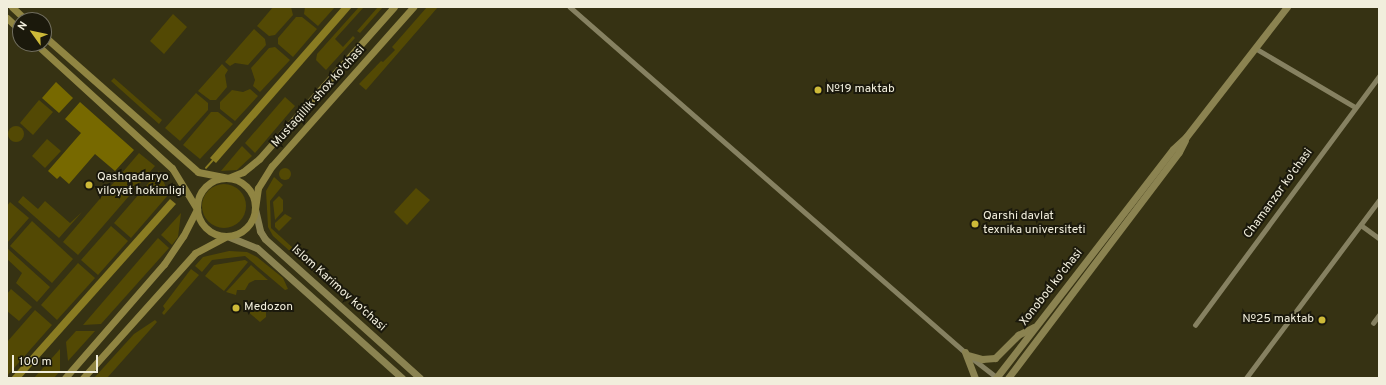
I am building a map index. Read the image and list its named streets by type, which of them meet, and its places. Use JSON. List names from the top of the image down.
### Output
{
  "streets": {
    "main road": ["Mustaqillik shox ko'chasi", "Xonobod ko'chasi", "Islom Karimov ko‘chasi"],
    "street": ["Chamanzor ko'chasi"]
  },
  "crossings": [
    ["Mustaqillik shox ko'chasi", "Islom Karimov ko‘chasi"]
  ],
  "places": [
    "№19 maktab",
    "Qashqadaryo viloyat hokimligi",
    "Qarshi davlat texnika universiteti",
    "Medozon",
    "№25 maktab"
  ],
  "scale_bar": "100 m",
  "north": "top left"
}
